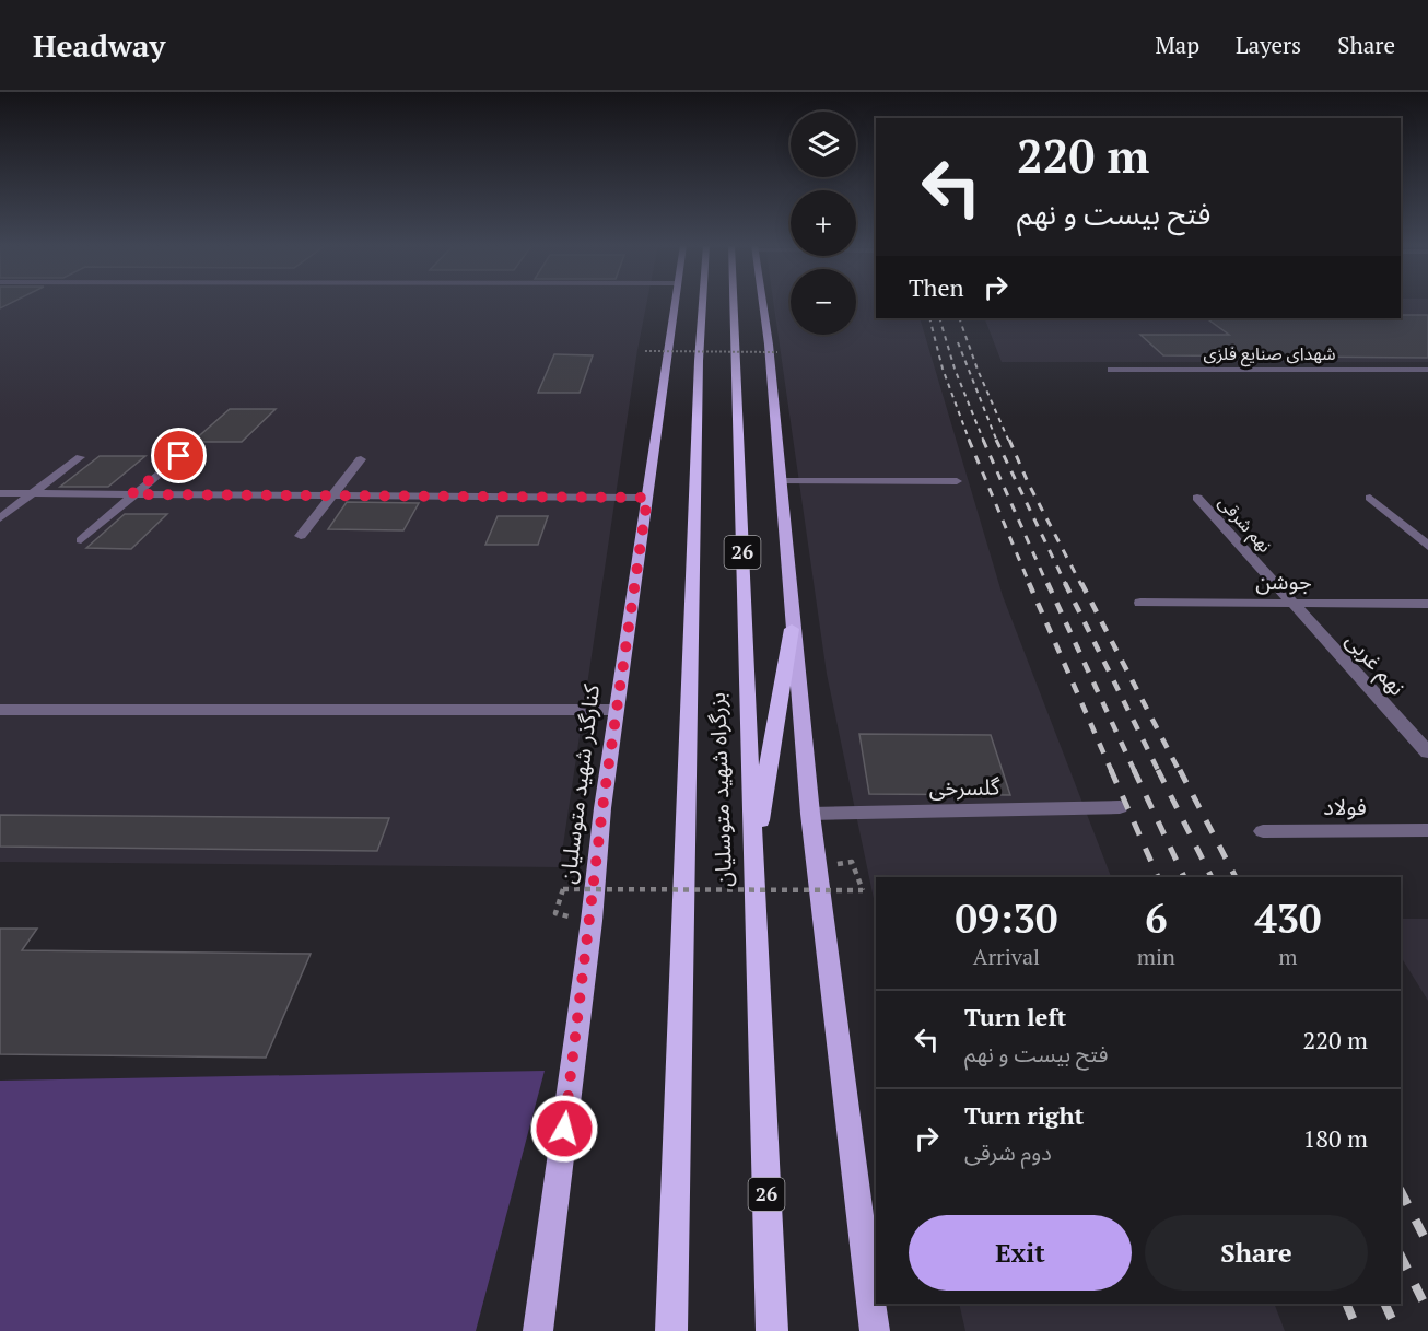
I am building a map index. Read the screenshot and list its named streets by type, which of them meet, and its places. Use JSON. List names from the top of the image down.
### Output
{
  "streets": {
    "highway": ["26", "بزرگراه شهید متوسلیان"],
    "main road": ["کنارگذر شهید متوسلیان"],
    "street": [
      "شهدای صنایع فلزی",
      "نهم شرقی",
      "جوشن",
      "نهم غربی",
      "گلسرخی",
      "فولاد"
    ]
  },
  "crossings": [
    ["نهم شرقی", "جوشن"],
    ["نهم شرقی", "نهم غربی"],
    ["جوشن", "نهم غربی"]
  ],
  "page": {
    "header": "Headway",
    "nav": ["Map", "Layers", "Share"],
    "map_buttons": ["+", "−"],
    "turn": ["220 m", "فتح بیست و نهم"],
    "then": "Then",
    "eta": [
      "09:30",
      "Arrival",
      "6",
      "min",
      "430",
      "m"
    ],
    "list": [
      {
        "name": "Turn left",
        "note": "فتح بیست و نهم",
        "value": "220 m"
      },
      {
        "name": "Turn right",
        "note": "دوم شرقی",
        "value": "180 m"
      }
    ],
    "buttons": ["Exit", "Share"]
  }
}
